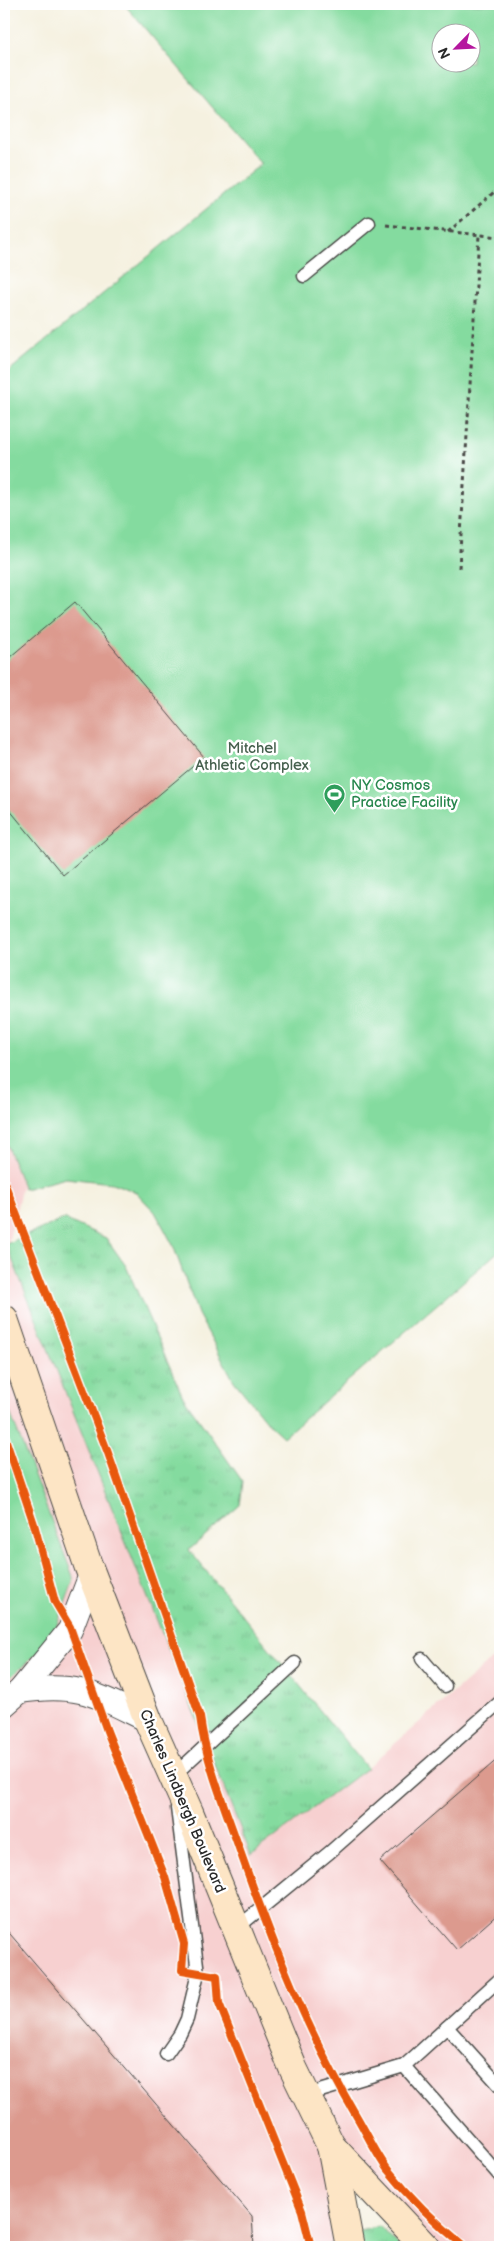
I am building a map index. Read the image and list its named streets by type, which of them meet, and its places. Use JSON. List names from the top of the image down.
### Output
{
  "streets": {
    "street": ["Charles Lindbergh Boulevard"]
  },
  "parks": ["Mitchel Athletic Complex"],
  "places": {
    "sports": ["NY Cosmos Practice Facility"]
  },
  "north": "bottom left"
}
